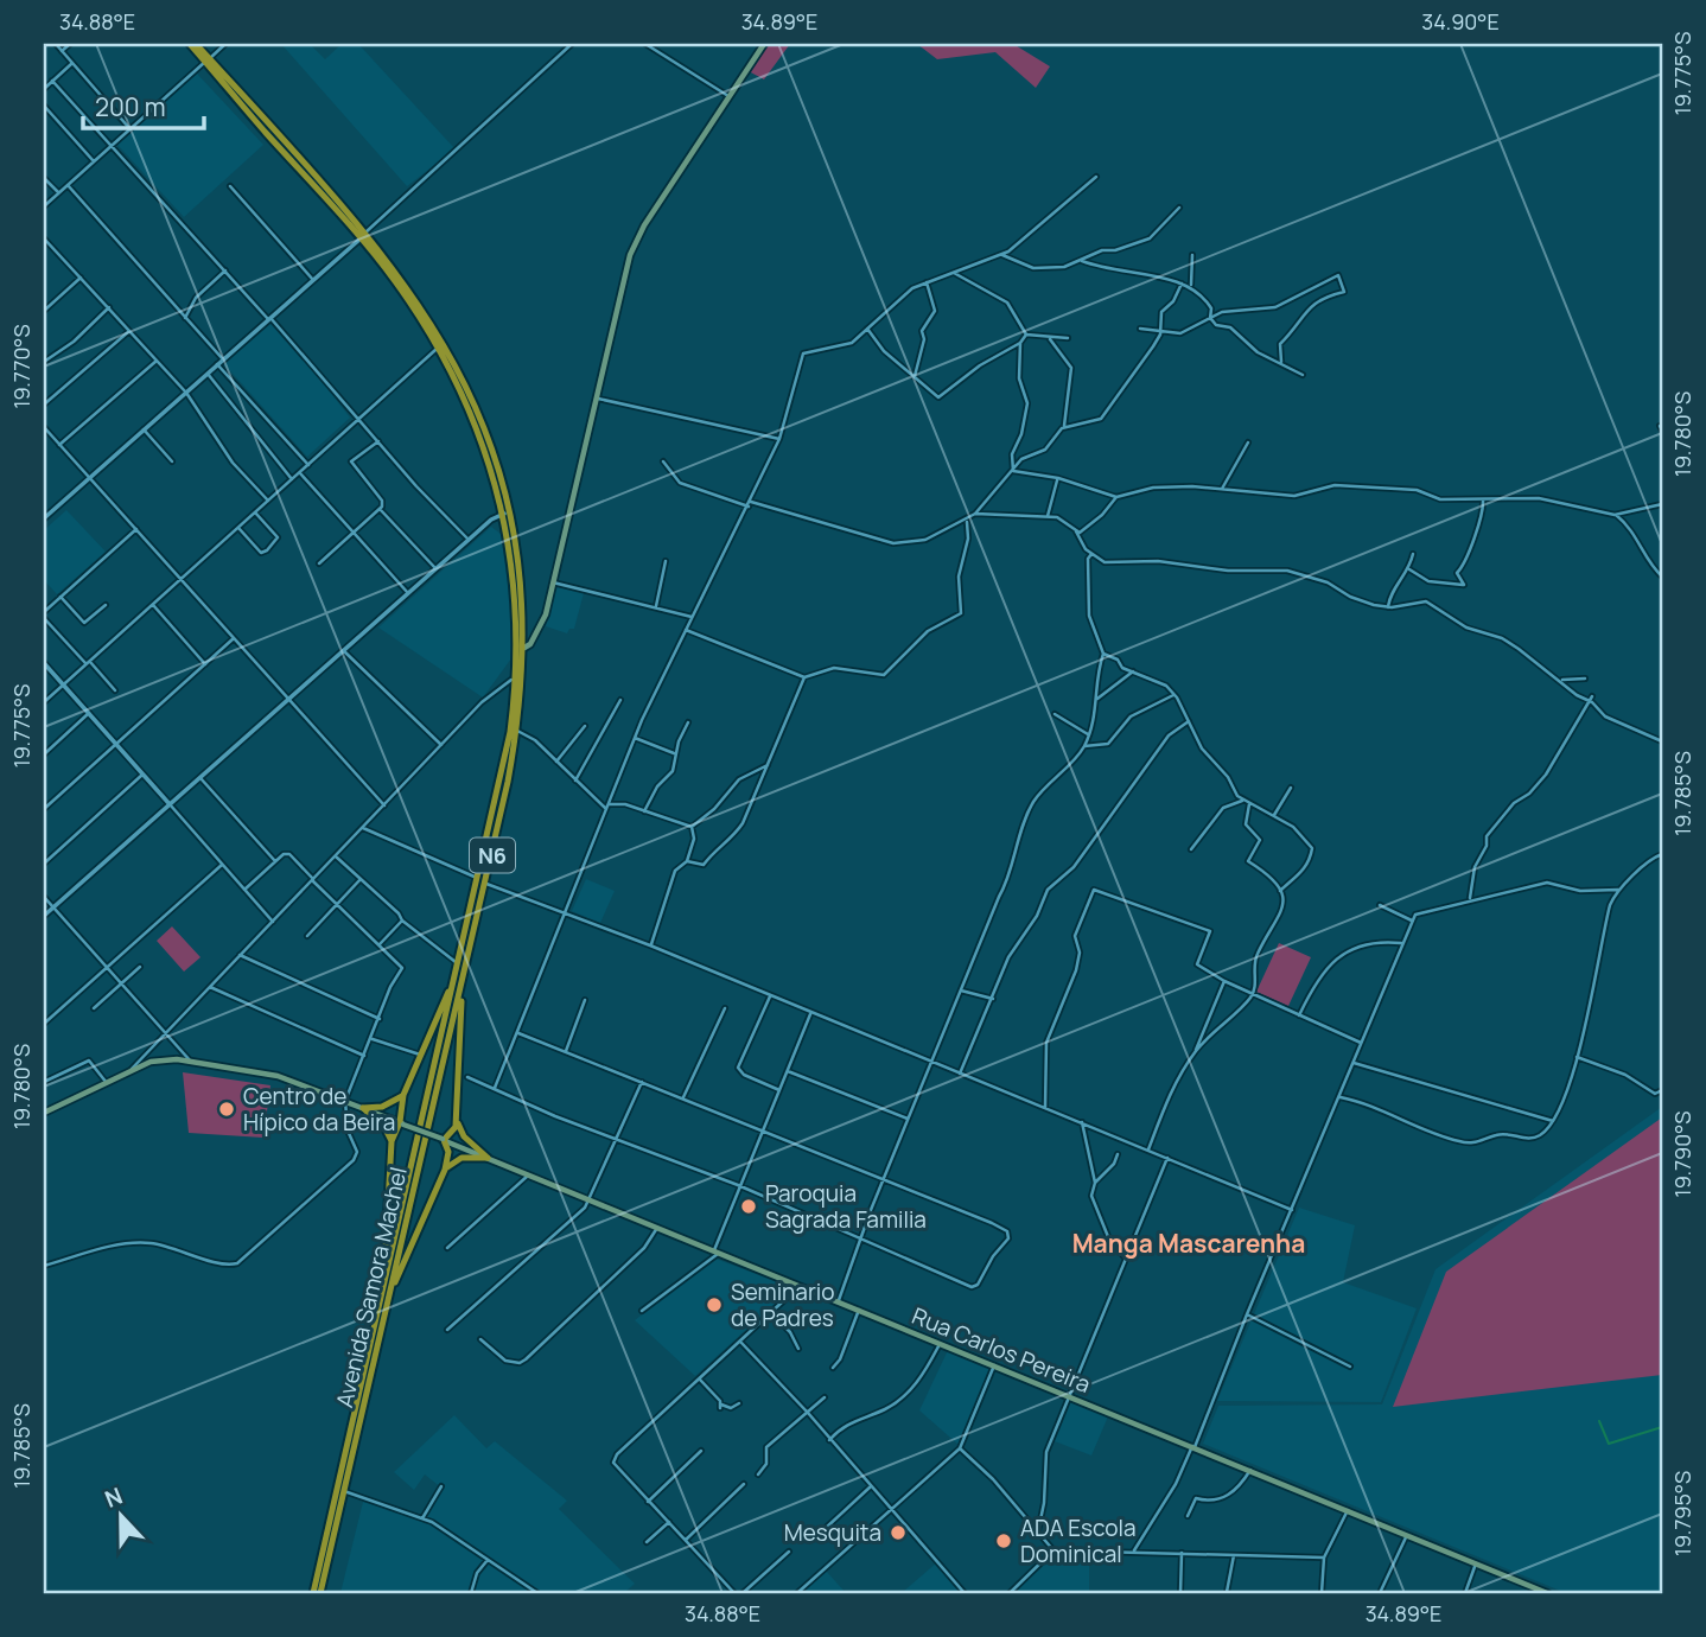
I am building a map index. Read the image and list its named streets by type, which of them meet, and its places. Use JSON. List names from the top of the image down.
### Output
{
  "streets": {
    "highway": ["N6", "Avenida Samora Machel"],
    "main road": ["Rua Carlos Pereira"]
  },
  "crossings": [
    ["N6", "Avenida Samora Machel"]
  ],
  "districts": ["Manga Mascarenha"],
  "places": [
    "Centro de Hípico da Beira",
    "Paroquia Sagrada Familia",
    "Seminario de Padres",
    "Mesquita",
    "ADA Escola Dominical"
  ],
  "scale_bar": "200 m",
  "north": "top",
  "coordinates": [
    "34.88°E",
    "34.89°E",
    "34.90°E",
    "19.775°S",
    "19.770°S",
    "19.780°S",
    "19.785°S",
    "19.790°S",
    "19.795°S"
  ]
}
